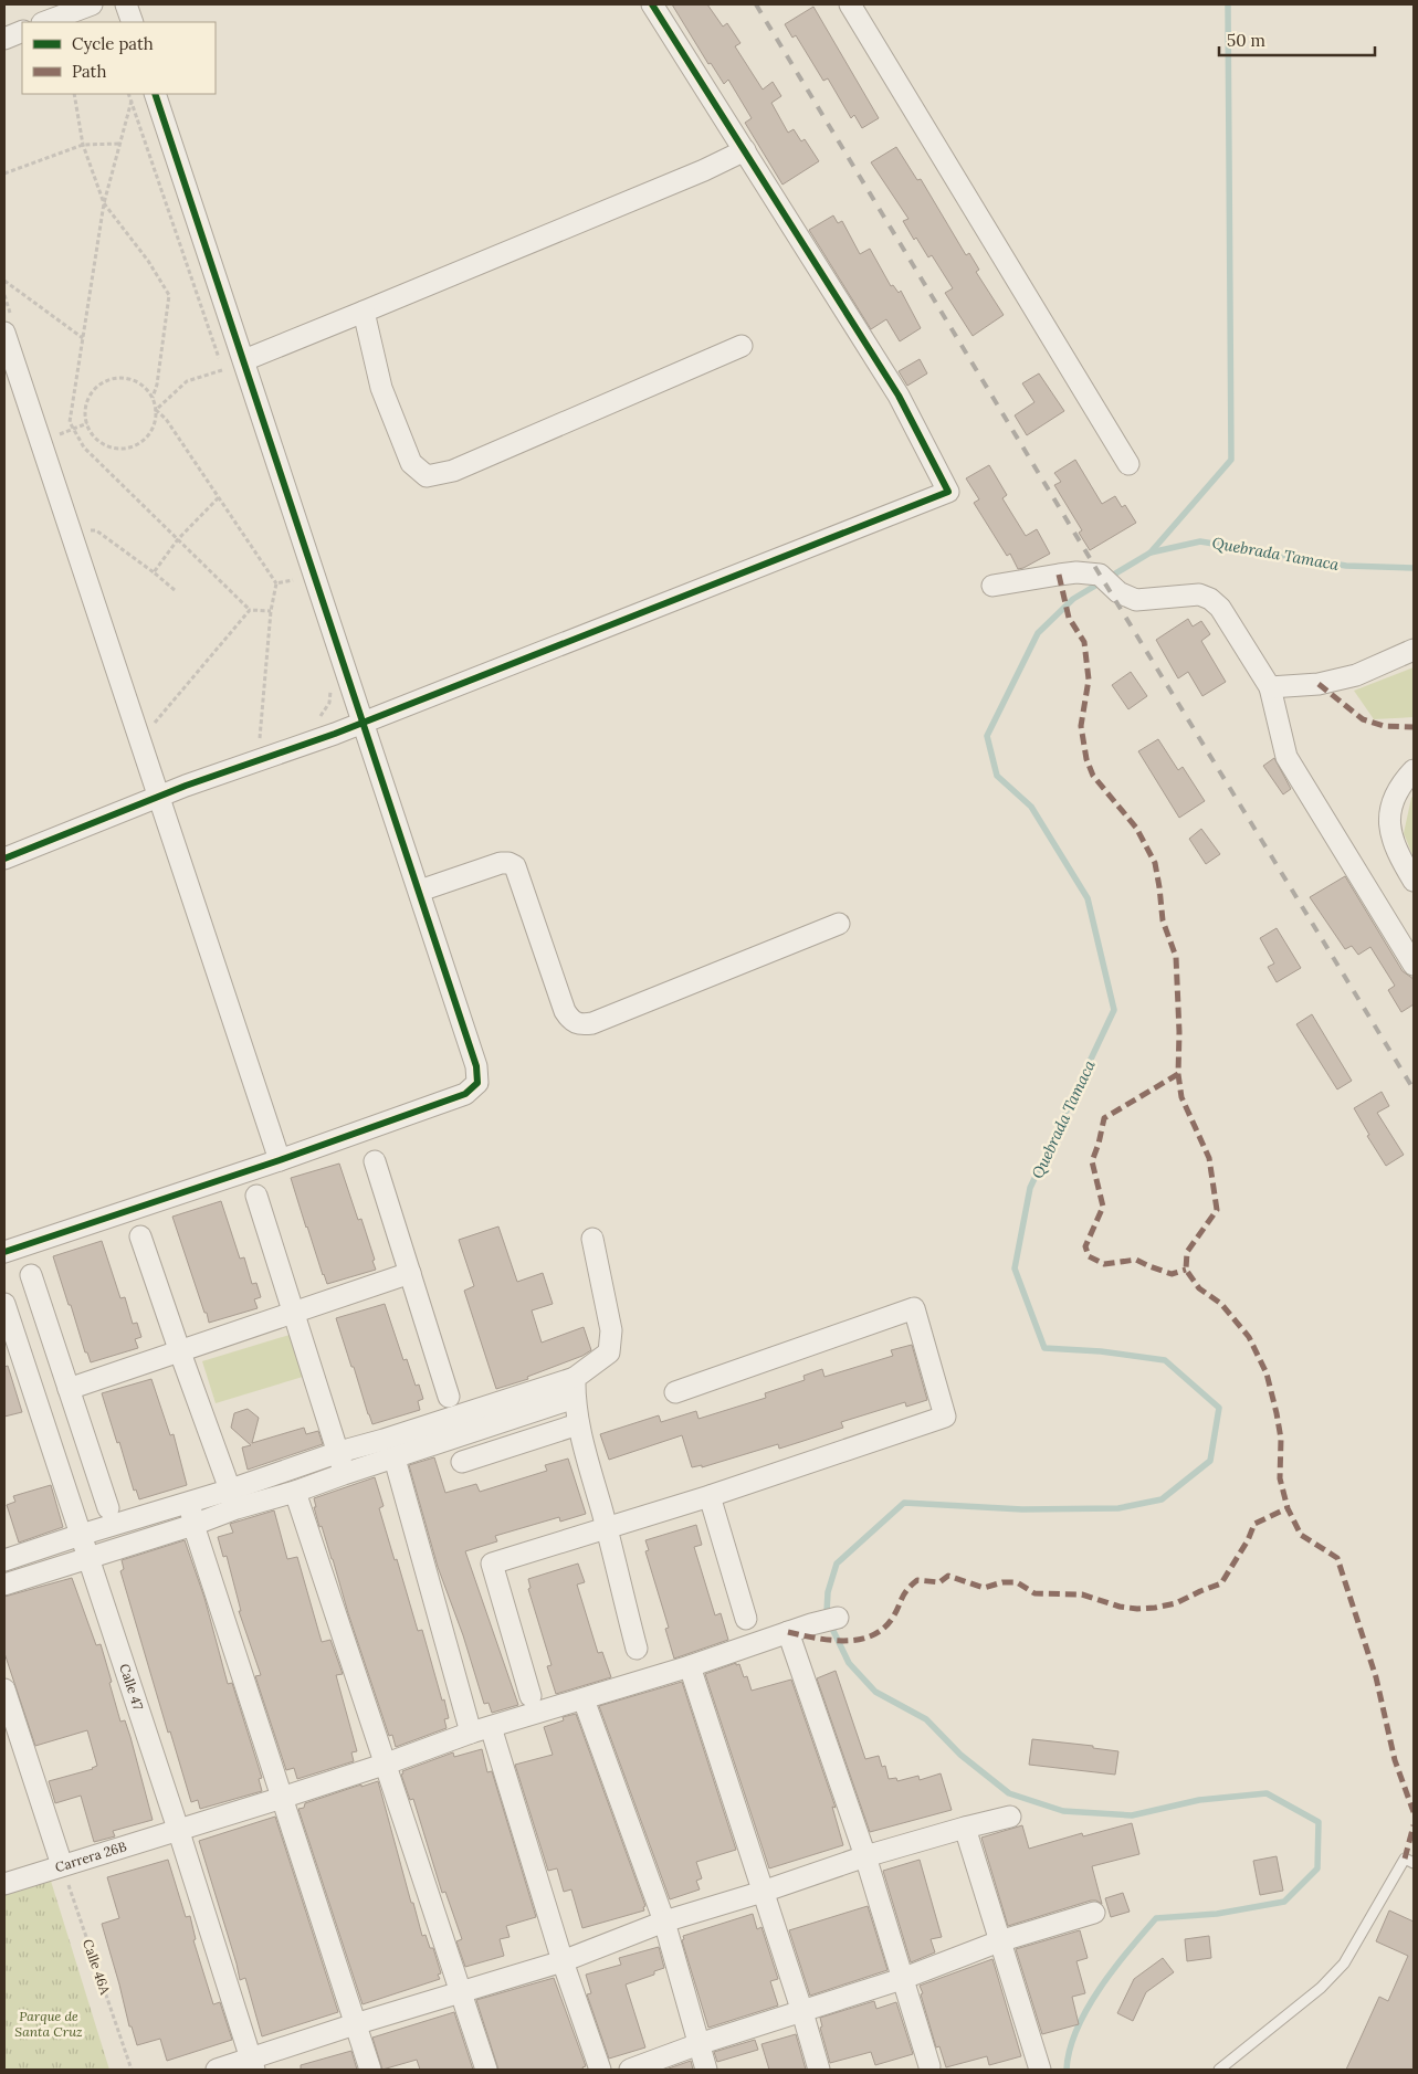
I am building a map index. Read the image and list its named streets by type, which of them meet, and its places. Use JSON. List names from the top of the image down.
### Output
{
  "streets": {
    "street": ["Calle 47", "Carrera 26B"],
    "path": ["Calle 46A"]
  },
  "crossings": [
    ["Calle 47", "Carrera 26B"],
    ["Carrera 26B", "Calle 46A"]
  ],
  "water": ["Quebrada Tamaca"],
  "parks": ["Parque de Santa Cruz"],
  "legend": ["Cycle path", "Path"],
  "scale_bar": "50 m"
}
